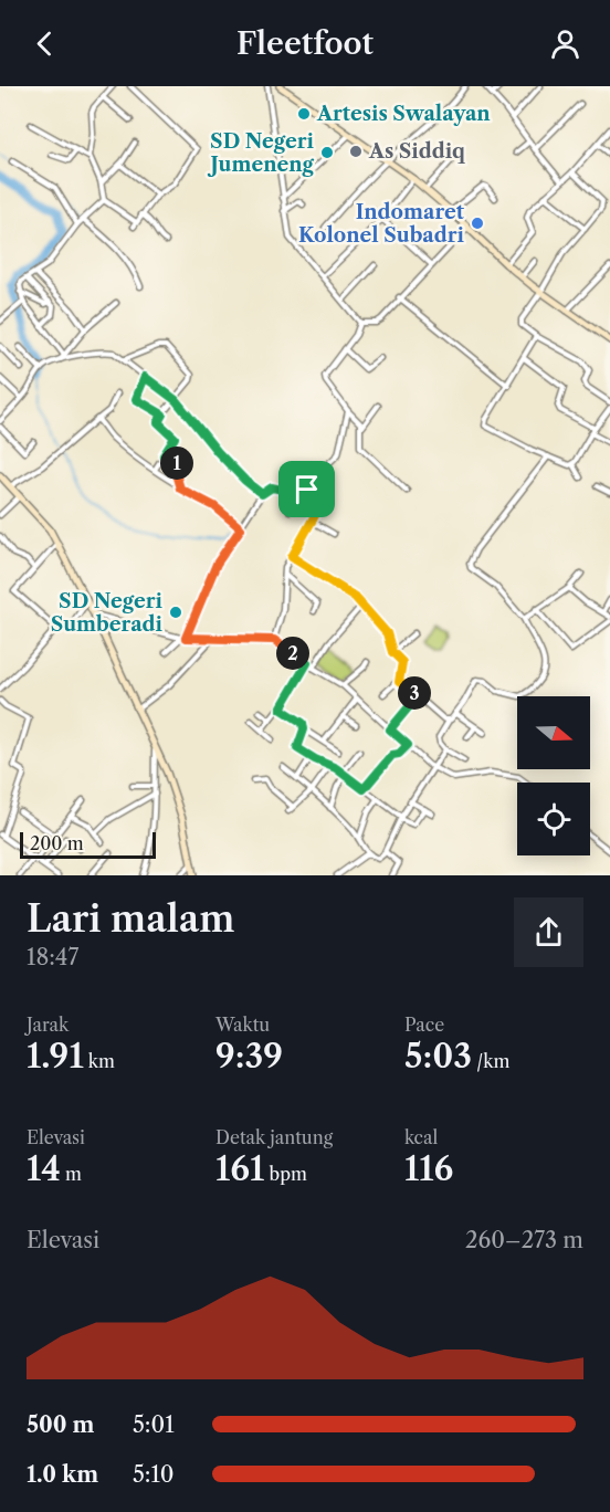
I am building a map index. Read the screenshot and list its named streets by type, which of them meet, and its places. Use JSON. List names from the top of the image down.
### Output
{
  "places": [
    "Artesis Swalayan",
    "As Siddiq",
    "SD Negeri Jumeneng",
    "Indomaret Kolonel Subadri",
    "SD Negeri Sumberadi"
  ],
  "scale_bar": "200 m",
  "north": "right",
  "page": {
    "header": "Fleetfoot",
    "pins": ["1", "2", "3"],
    "scale": "200 m",
    "heading": ["Lari malam", "18:47"],
    "stats": [
      ["Jarak", "1.91 km"],
      ["Waktu", "9:39"],
      ["Pace", "5:03 /km"],
      ["Elevasi", "14 m"],
      ["Detak jantung", "161 bpm"],
      ["kcal", "116"]
    ],
    "chart": ["Elevasi", "260–273 m"],
    "list": [
      {
        "name": "500 m",
        "note": "5:01"
      },
      {
        "name": "1.0 km",
        "note": "5:10"
      }
    ]
  }
}
